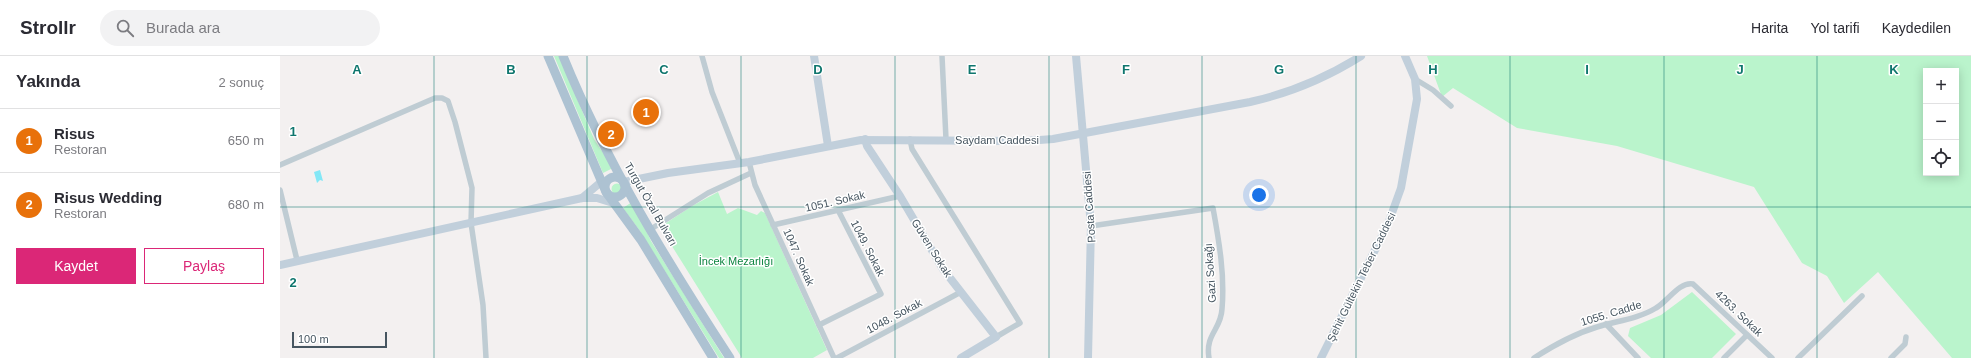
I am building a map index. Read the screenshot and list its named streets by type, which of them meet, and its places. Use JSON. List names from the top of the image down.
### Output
{
  "streets": {
    "main road": ["Turgut Özal Bulvarı"],
    "street": [
      "Saydam Caddesi",
      "1051. Sokak",
      "Posta Caddesi",
      "1049. Sokak",
      "Güven Sokak",
      "1047. Sokak",
      "Gazi Sokağı",
      "Şehit Gültekin Teber Caddesi",
      "1055. Cadde",
      "4263. Sokak",
      "1048. Sokak"
    ]
  },
  "crossings": [
    ["Saydam Caddesi", "Turgut Özal Bulvarı"],
    ["Saydam Caddesi", "Posta Caddesi"],
    ["Saydam Caddesi", "Güven Sokak"],
    ["Saydam Caddesi", "1047. Sokak"],
    ["1051. Sokak", "1049. Sokak"],
    ["1051. Sokak", "Güven Sokak"],
    ["1051. Sokak", "1047. Sokak"],
    ["Posta Caddesi", "Gazi Sokağı"],
    ["1049. Sokak", "1047. Sokak"],
    ["Güven Sokak", "1048. Sokak"],
    ["1047. Sokak", "1048. Sokak"],
    ["1055. Cadde", "4263. Sokak"]
  ],
  "parks": ["İncek Mezarlığı"],
  "scale_bar": "100 m",
  "page": {
    "header": "Strollr",
    "search": "Burada ara",
    "nav": ["Harita", "Yol tarifi", "Kaydedilen"],
    "heading": ["Yakında", "2 sonuç"],
    "map_buttons": ["+", "−"],
    "pins": ["1", "2"],
    "list": [
      {
        "mark": "1",
        "name": "Risus",
        "note": "Restoran",
        "value": "650 m"
      },
      {
        "mark": "2",
        "name": "Risus Wedding",
        "note": "Restoran",
        "value": "680 m"
      }
    ],
    "buttons": ["Kaydet", "Paylaş"],
    "scale": "100 m"
  },
  "grid": {
    "columns": [
      "A",
      "B",
      "C",
      "D",
      "E",
      "F",
      "G",
      "H",
      "I",
      "J",
      "K"
    ],
    "rows": ["1", "2"]
  }
}
